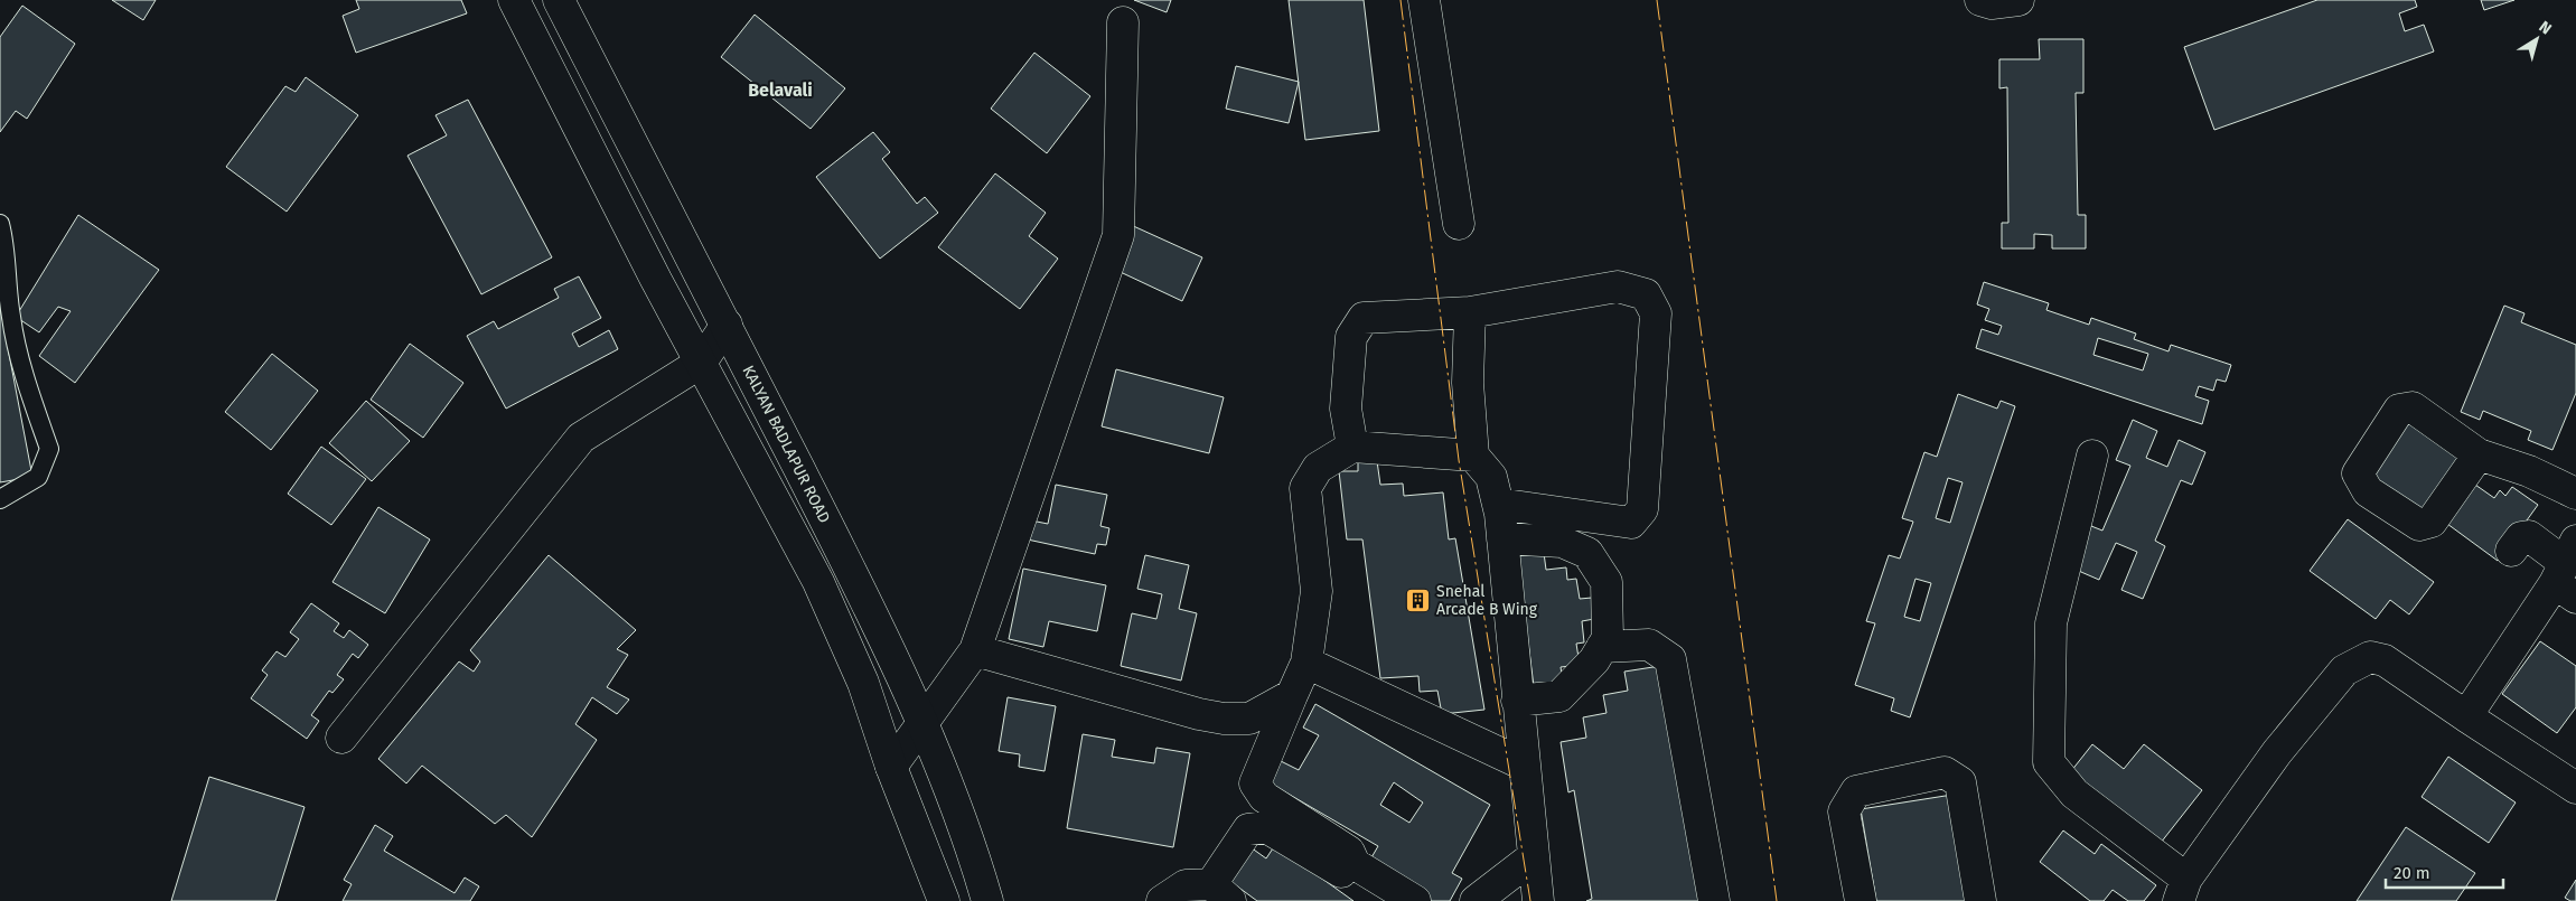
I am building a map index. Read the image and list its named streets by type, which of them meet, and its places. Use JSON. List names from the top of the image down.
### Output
{
  "streets": {
    "street": ["KALYAN BADLAPUR ROAD"]
  },
  "districts": ["Belavali"],
  "places": {
    "building": ["Snehal Arcade B Wing"]
  },
  "scale_bar": "20 m",
  "north": "top right"
}
